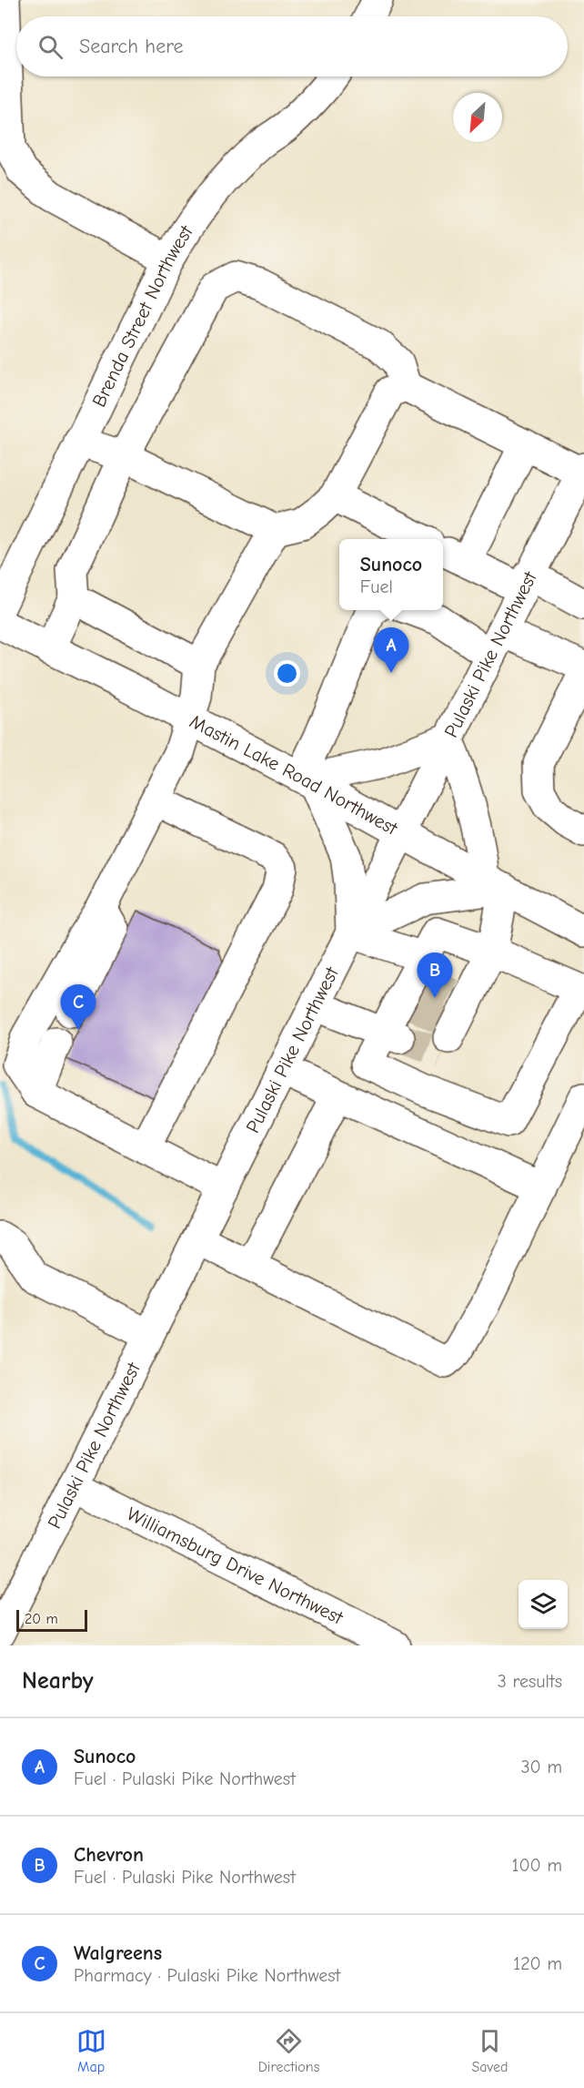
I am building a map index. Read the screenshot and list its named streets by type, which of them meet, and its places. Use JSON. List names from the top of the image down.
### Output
{
  "streets": {
    "street": [
      "Brenda Street Northwest",
      "Pulaski Pike Northwest",
      "Mastin Lake Road Northwest",
      "Williamsburg Drive Northwest"
    ]
  },
  "crossings": [
    ["Pulaski Pike Northwest", "Mastin Lake Road Northwest"],
    ["Pulaski Pike Northwest", "Williamsburg Drive Northwest"]
  ],
  "scale_bar": "20 m",
  "north": "bottom left",
  "page": {
    "search": "Search here",
    "popup": ["Sunoco", "Fuel"],
    "pins": ["A", "B", "C"],
    "scale": "20 m",
    "heading": ["Nearby", "3 results"],
    "list": [
      {
        "mark": "A",
        "name": "Sunoco",
        "note": "Fuel · Pulaski Pike Northwest",
        "value": "30 m"
      },
      {
        "mark": "B",
        "name": "Chevron",
        "note": "Fuel · Pulaski Pike Northwest",
        "value": "100 m"
      },
      {
        "mark": "C",
        "name": "Walgreens",
        "note": "Pharmacy · Pulaski Pike Northwest",
        "value": "120 m"
      }
    ],
    "nav": ["Map", "Directions", "Saved"]
  }
}
